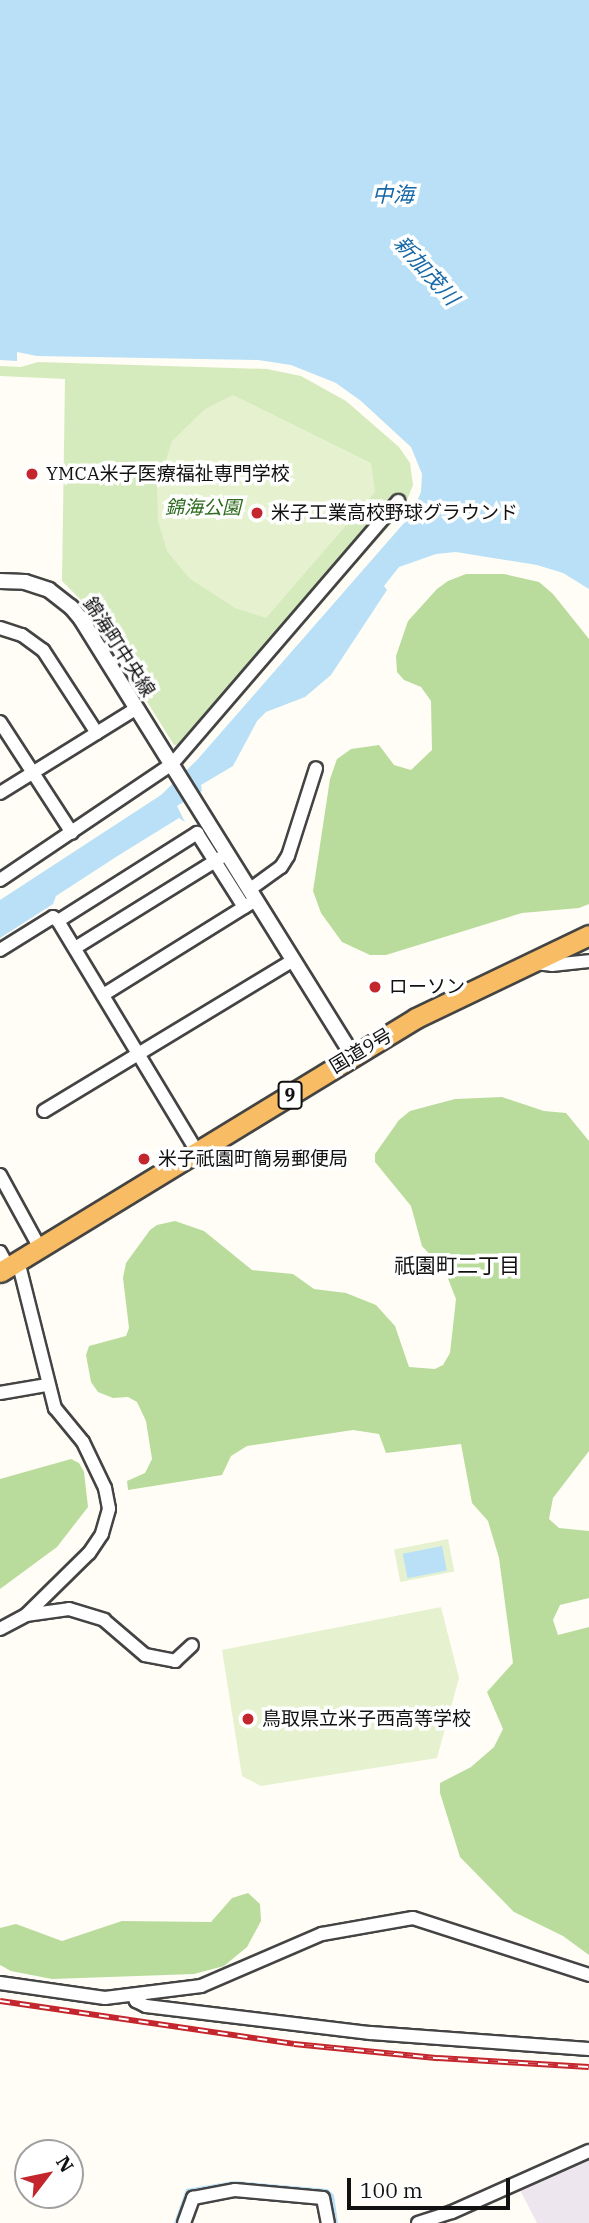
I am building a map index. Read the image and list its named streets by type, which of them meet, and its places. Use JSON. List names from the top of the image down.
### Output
{
  "streets": {
    "highway": ["国道9号", "9"],
    "street": ["錦海町中央線"]
  },
  "crossings": [
    ["錦海町中央線", "国道9号"]
  ],
  "districts": ["祇園町二丁目"],
  "water": ["中海", "新加茂川"],
  "parks": ["錦海公園"],
  "places": [
    "YMCA米子医療福祉専門学校",
    "米子工業高校野球グラウンド",
    "ローソン",
    "米子祇園町簡易郵便局",
    "鳥取県立米子西高等学校"
  ],
  "scale_bar": "100 m",
  "north": "top right"
}
